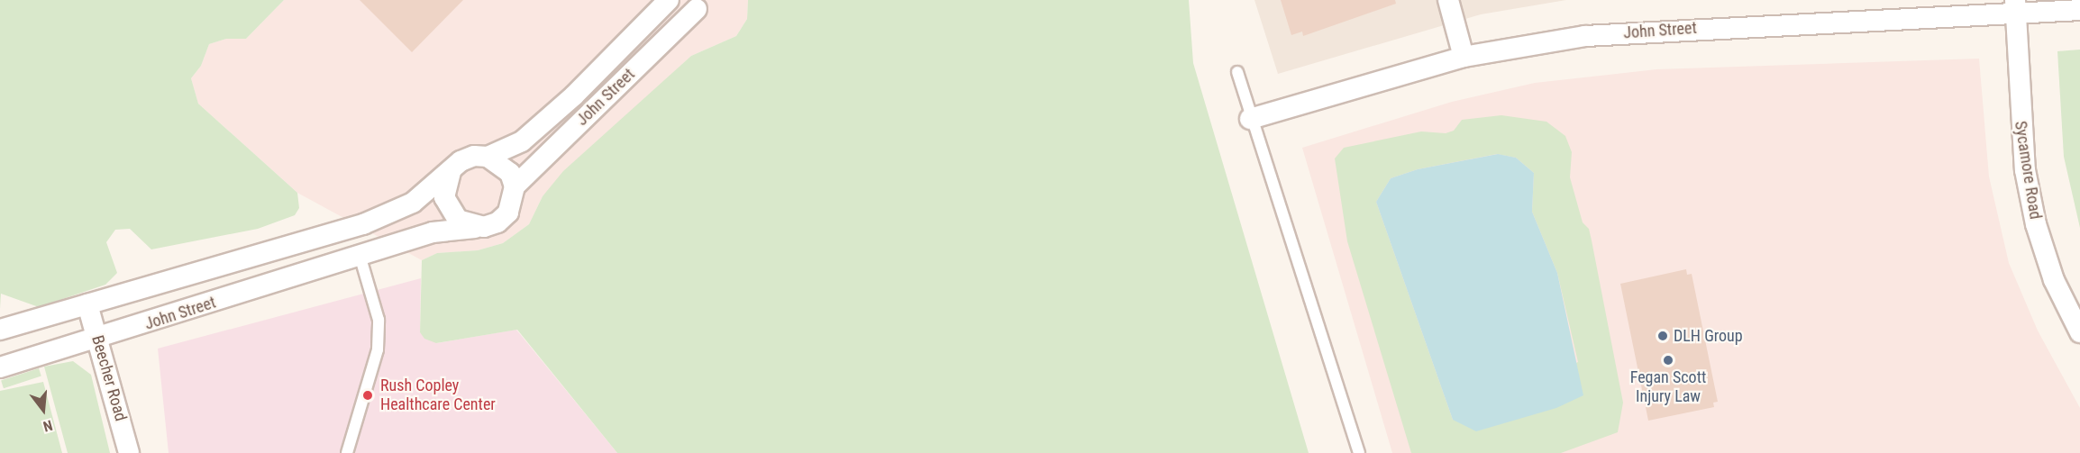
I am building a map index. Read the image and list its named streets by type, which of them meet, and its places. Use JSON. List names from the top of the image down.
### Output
{
  "streets": {
    "street": ["John Street", "Sycamore Road", "Beecher Road"]
  },
  "crossings": [
    ["John Street", "Sycamore Road"],
    ["John Street", "Beecher Road"]
  ],
  "places": ["DLH Group", "Fegan Scott Injury Law", "Rush Copley Healthcare Center"],
  "north": "bottom"
}
